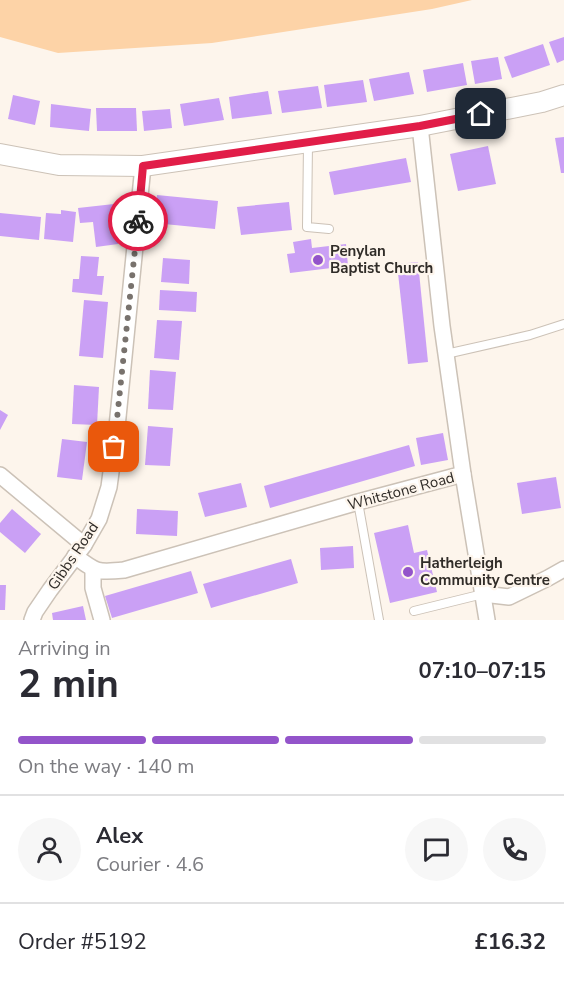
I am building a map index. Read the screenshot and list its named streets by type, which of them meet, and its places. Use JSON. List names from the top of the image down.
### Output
{
  "streets": {
    "street": ["Whitstone Road", "Gibbs Road"]
  },
  "places": ["Penylan Baptist Church", "Hatherleigh Community Centre"],
  "page": {
    "heading": ["2 min", "Arriving in", "07:10–07:15"],
    "panel": [
      "Alex",
      "Courier · 4.6",
      "Order #5192",
      "£16.32"
    ],
    "bar": "On the way · 140 m"
  }
}
